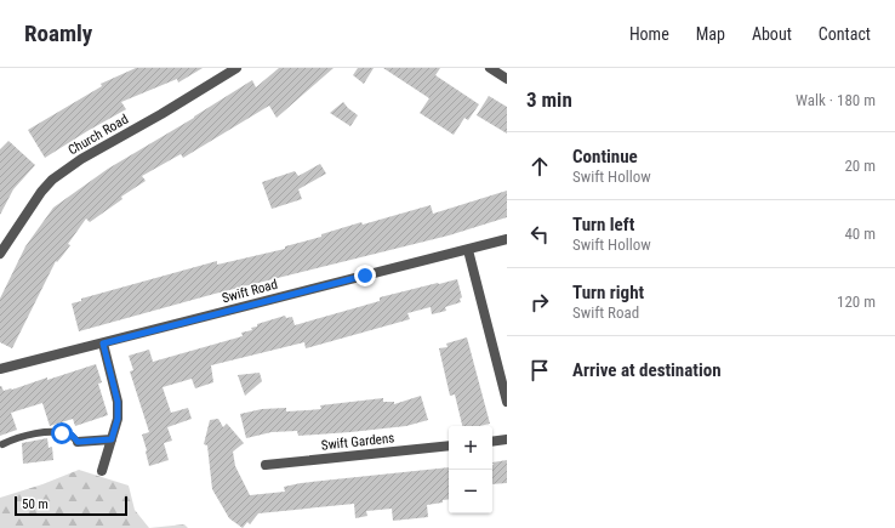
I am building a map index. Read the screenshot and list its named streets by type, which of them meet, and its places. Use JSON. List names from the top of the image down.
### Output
{
  "streets": {
    "street": ["Church Road", "Swift Road", "Swift Gardens"]
  },
  "scale_bar": "50 m",
  "page": {
    "header": "Roamly",
    "nav": [
      "Home",
      "Map",
      "About",
      "Contact"
    ],
    "heading": ["3 min", "Walk · 180 m"],
    "list": [
      ["Continue", "Swift Hollow", "20 m"],
      ["Turn left", "Swift Hollow", "40 m"],
      ["Turn right", "Swift Road", "120 m"],
      "Arrive at destination"
    ],
    "map_buttons": ["+", "−"],
    "scale": "50 m"
  }
}
